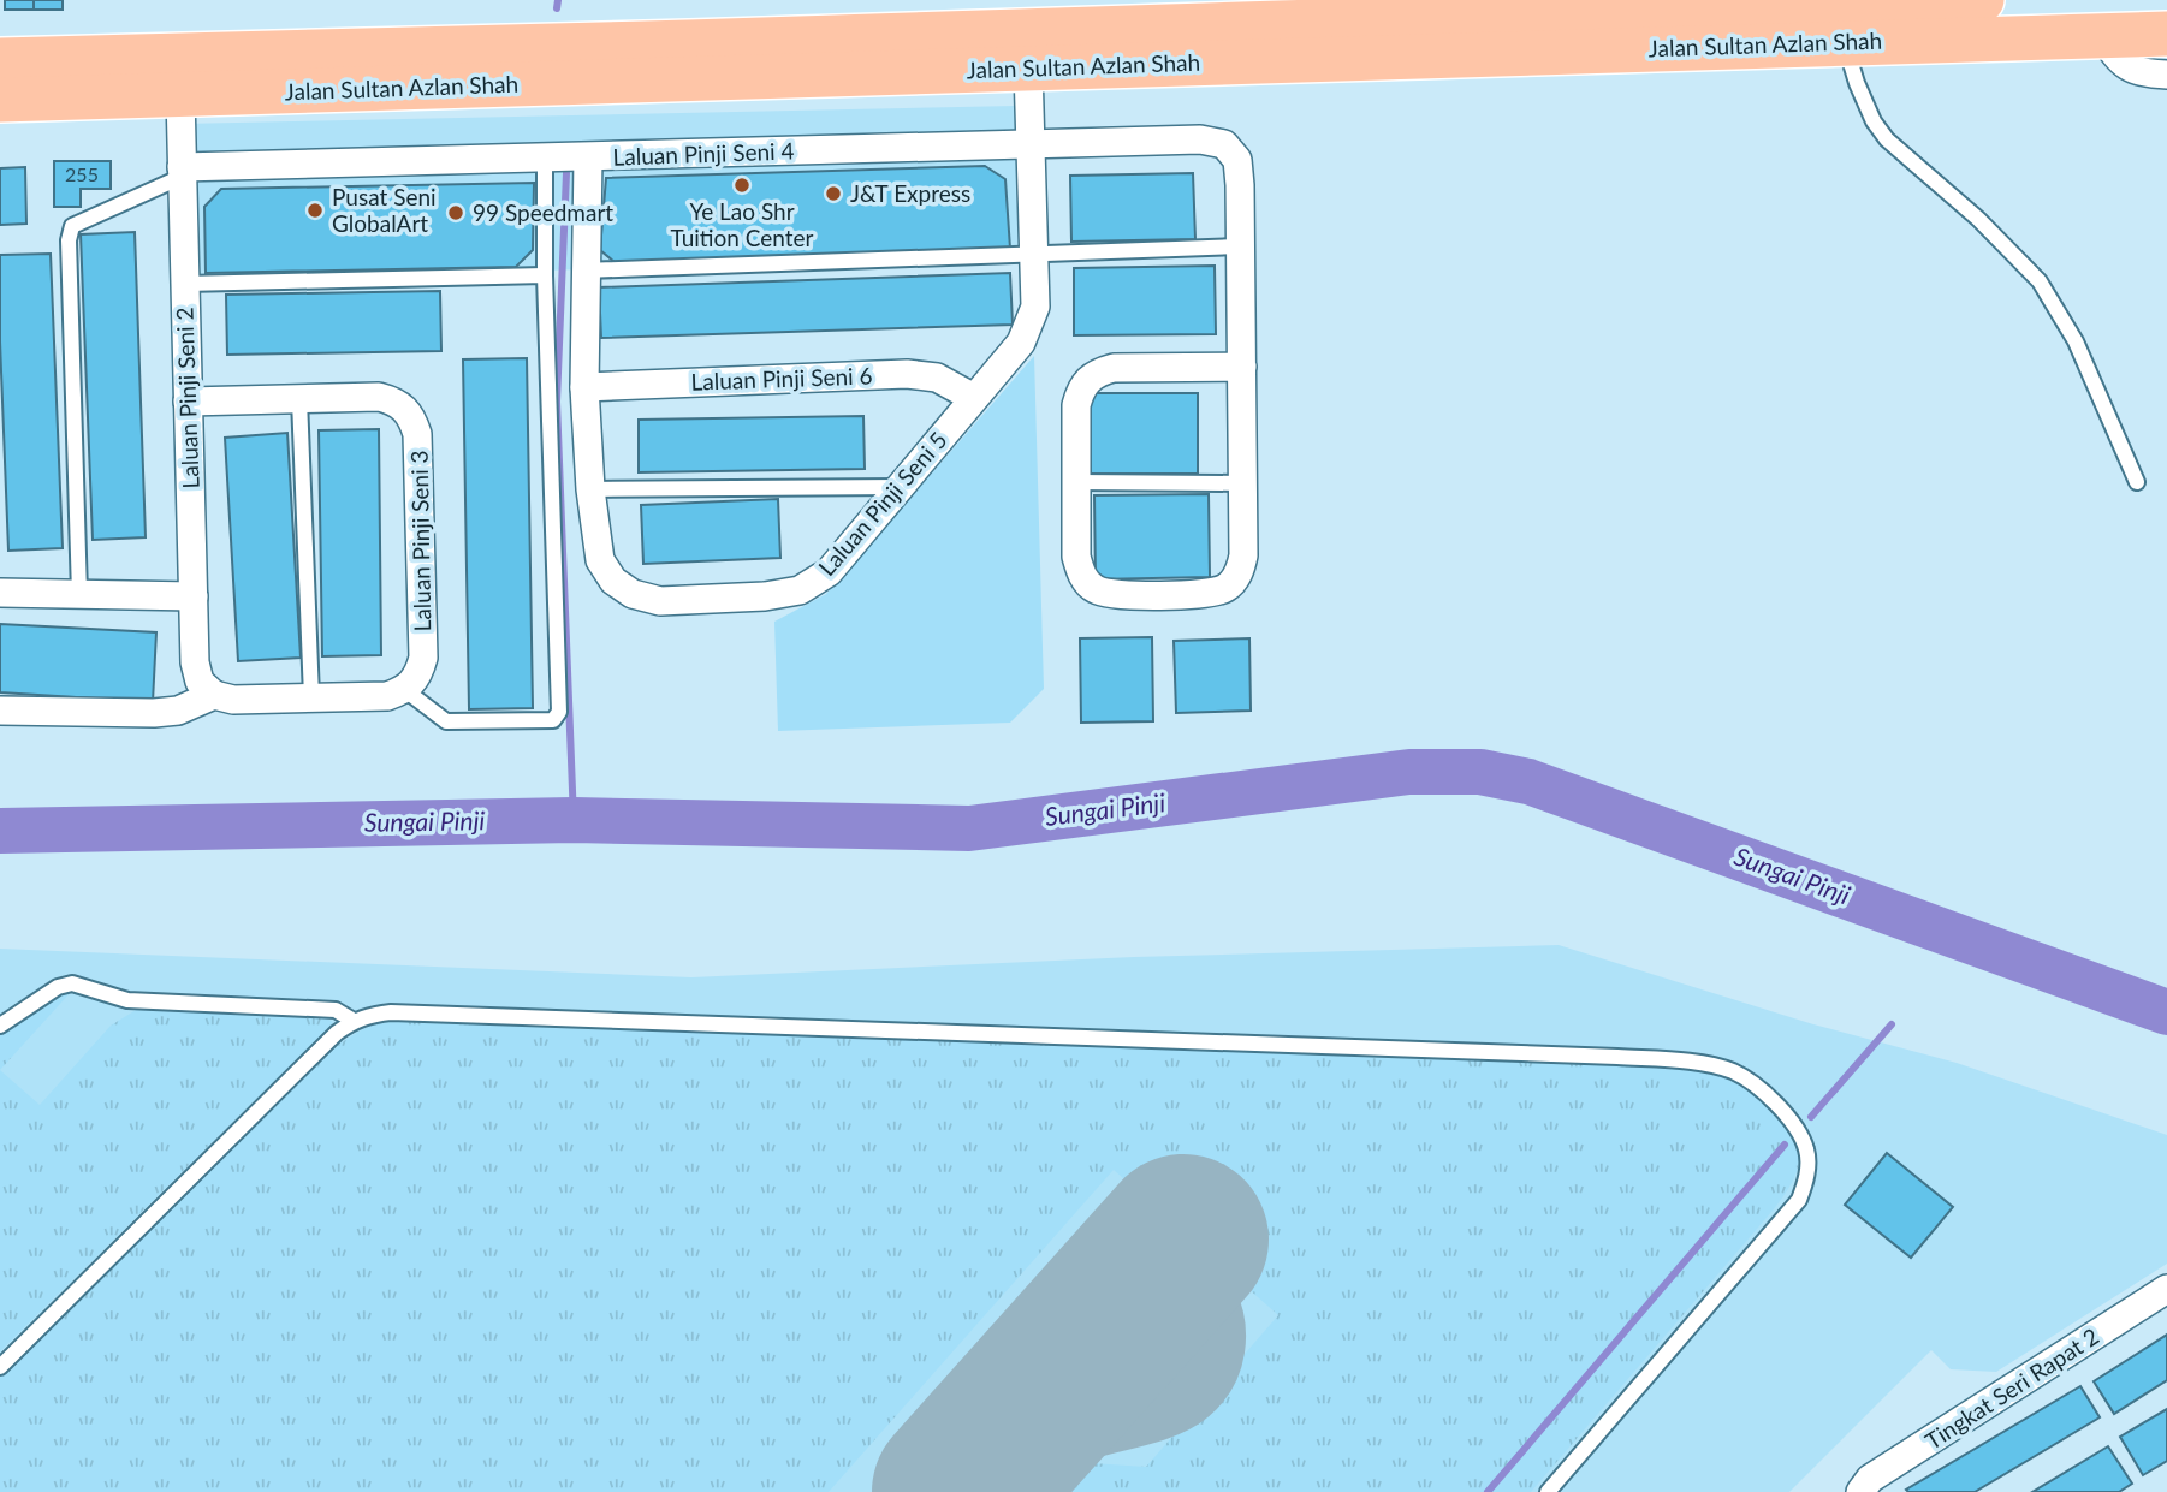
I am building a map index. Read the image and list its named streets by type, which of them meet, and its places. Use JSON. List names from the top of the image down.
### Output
{
  "streets": {
    "main road": ["Jalan Sultan Azlan Shah"],
    "street": [
      "Laluan Pinji Seni 4",
      "Laluan Pinji Seni 6",
      "Laluan Pinji Seni 2",
      "Laluan Pinji Seni 5",
      "Laluan Pinji Seni 3",
      "Tingkat Seri Rapat 2"
    ]
  },
  "crossings": [
    ["Jalan Sultan Azlan Shah", "Laluan Pinji Seni 2"],
    ["Jalan Sultan Azlan Shah", "Laluan Pinji Seni 5"],
    ["Laluan Pinji Seni 4", "Laluan Pinji Seni 2"],
    ["Laluan Pinji Seni 4", "Laluan Pinji Seni 5"],
    ["Laluan Pinji Seni 6", "Laluan Pinji Seni 5"],
    ["Laluan Pinji Seni 2", "Laluan Pinji Seni 3"]
  ],
  "water": ["Sungai Pinji"],
  "places": [
    "Ye Lao Shr Tuition Center",
    "J&T Express",
    "Pusat Seni GlobalArt",
    "99 Speedmart"
  ],
  "house_numbers": ["255"]
}
